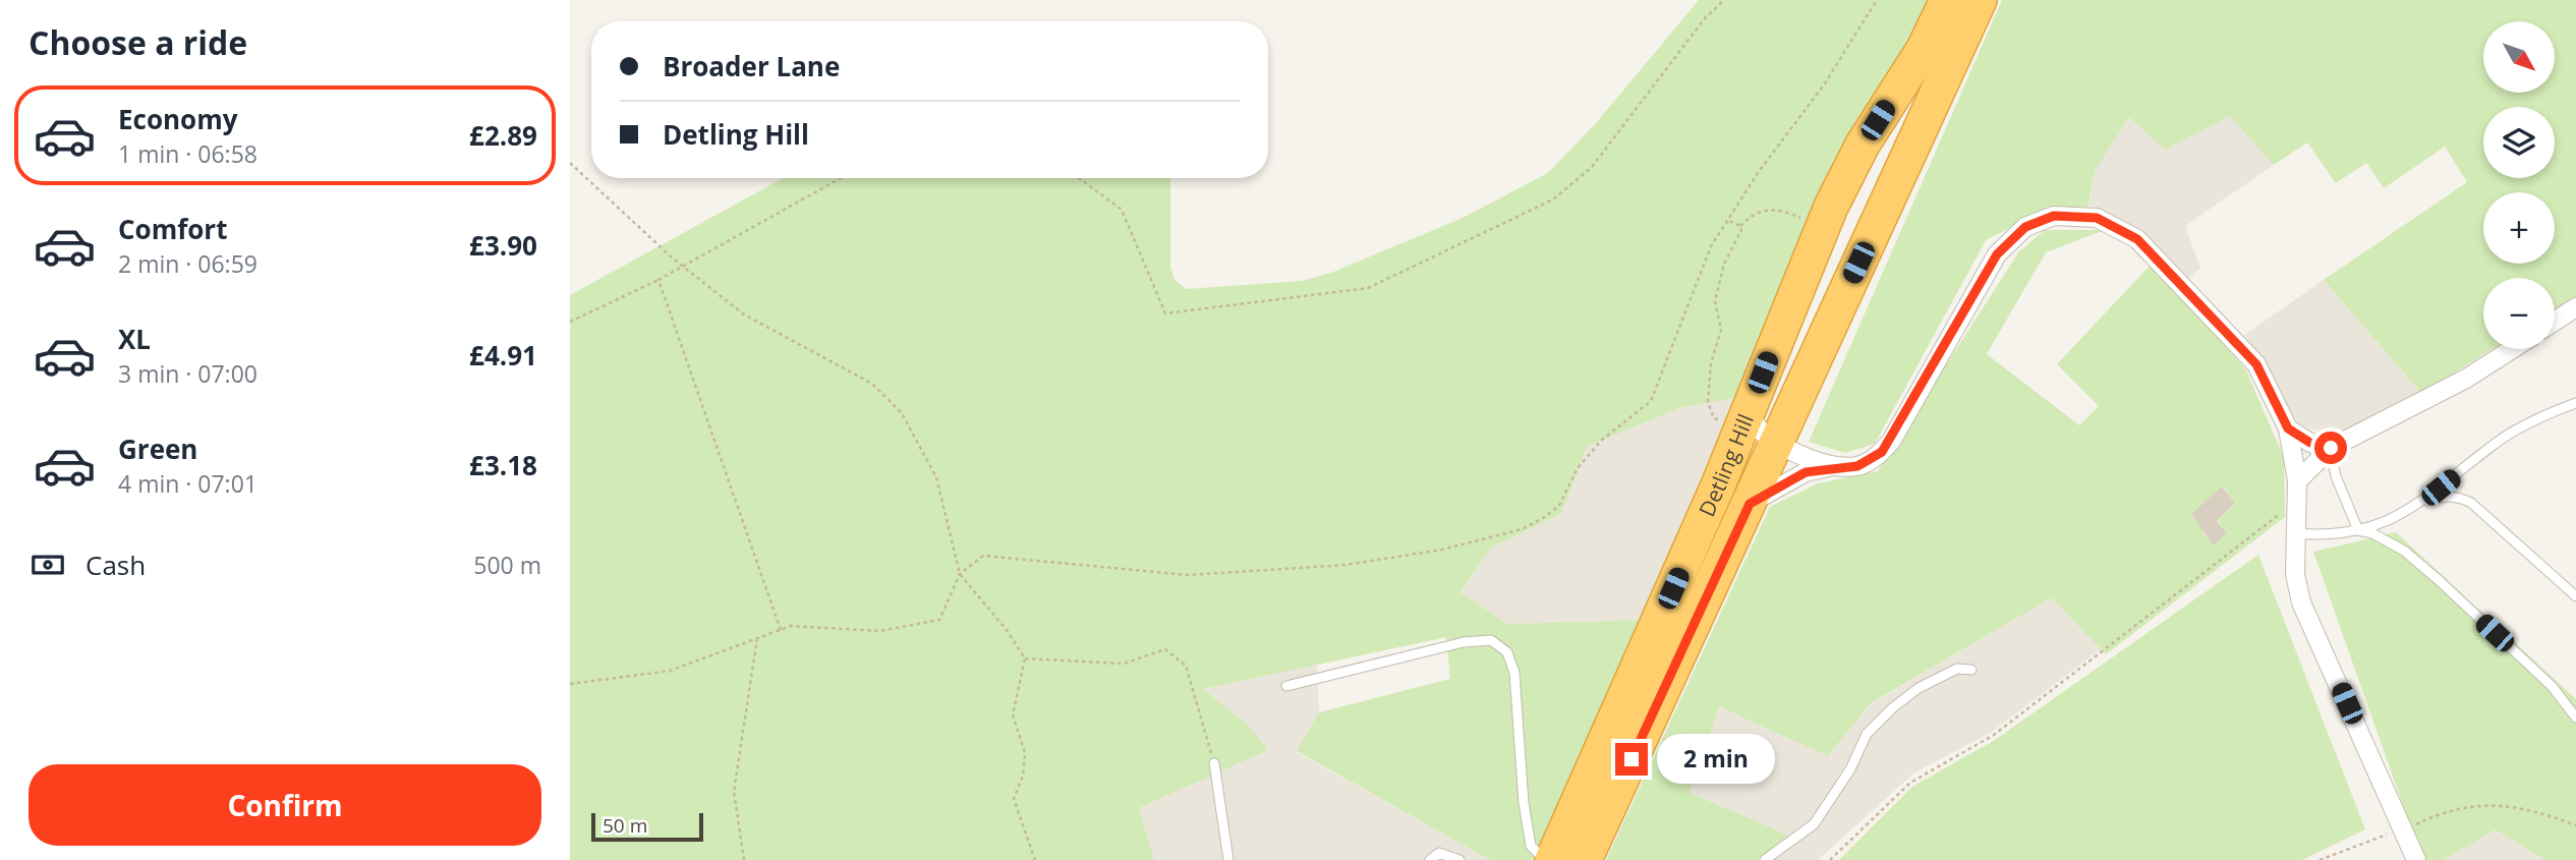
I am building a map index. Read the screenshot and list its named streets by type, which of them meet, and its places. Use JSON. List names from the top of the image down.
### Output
{
  "streets": {
    "highway": ["Detling Hill"]
  },
  "scale_bar": "50 m",
  "north": "bottom right",
  "page": {
    "heading": "Choose a ride",
    "map_buttons": ["+", "−"],
    "banner": ["Broader Lane", "Detling Hill"],
    "list": [
      {
        "name": "Economy",
        "note": "1 min · 06:58",
        "value": "£2.89"
      },
      {
        "name": "Comfort",
        "note": "2 min · 06:59",
        "value": "£3.90"
      },
      {
        "name": "XL",
        "note": "3 min · 07:00",
        "value": "£4.91"
      },
      {
        "name": "Green",
        "note": "4 min · 07:01",
        "value": "£3.18"
      }
    ],
    "pay": ["Cash", "500 m"],
    "bubble": "2 min",
    "buttons": "Confirm",
    "scale": "50 m"
  }
}
